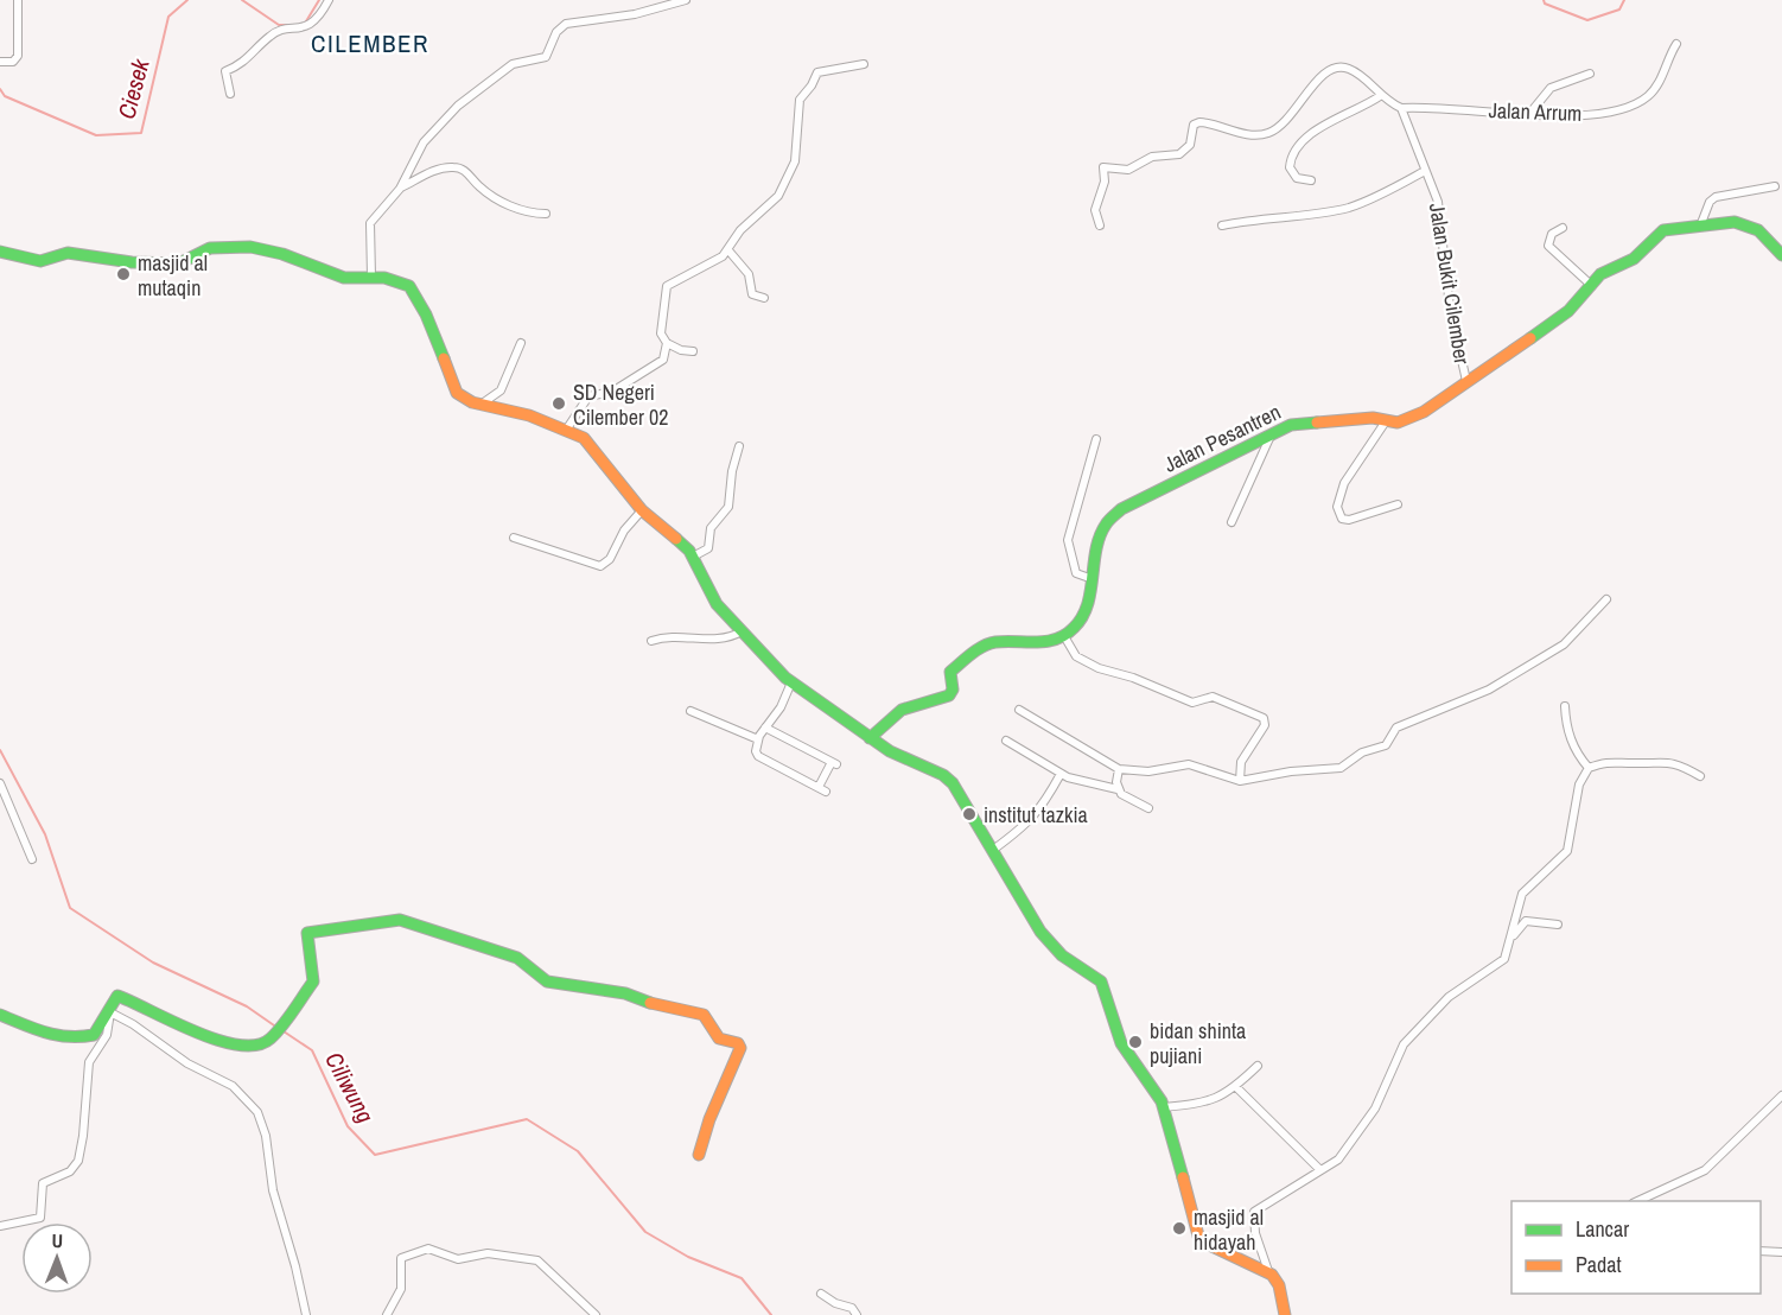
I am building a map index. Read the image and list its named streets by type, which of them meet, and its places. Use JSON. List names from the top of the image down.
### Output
{
  "streets": {
    "street": ["Jalan Arrum", "Jalan Bukit Cilember", "Jalan Pesantren"]
  },
  "crossings": [
    ["Jalan Arrum", "Jalan Bukit Cilember"],
    ["Jalan Bukit Cilember", "Jalan Pesantren"]
  ],
  "districts": ["CILEMBER"],
  "water": ["Ciesek", "Ciliwung"],
  "places": [
    "masjid al mutaqin",
    "SD Negeri Cilember 02",
    "institut tazkia",
    "bidan shinta pujiani",
    "masjid al hidayah"
  ],
  "legend": ["Lancar", "Padat"],
  "north": "top"
}
